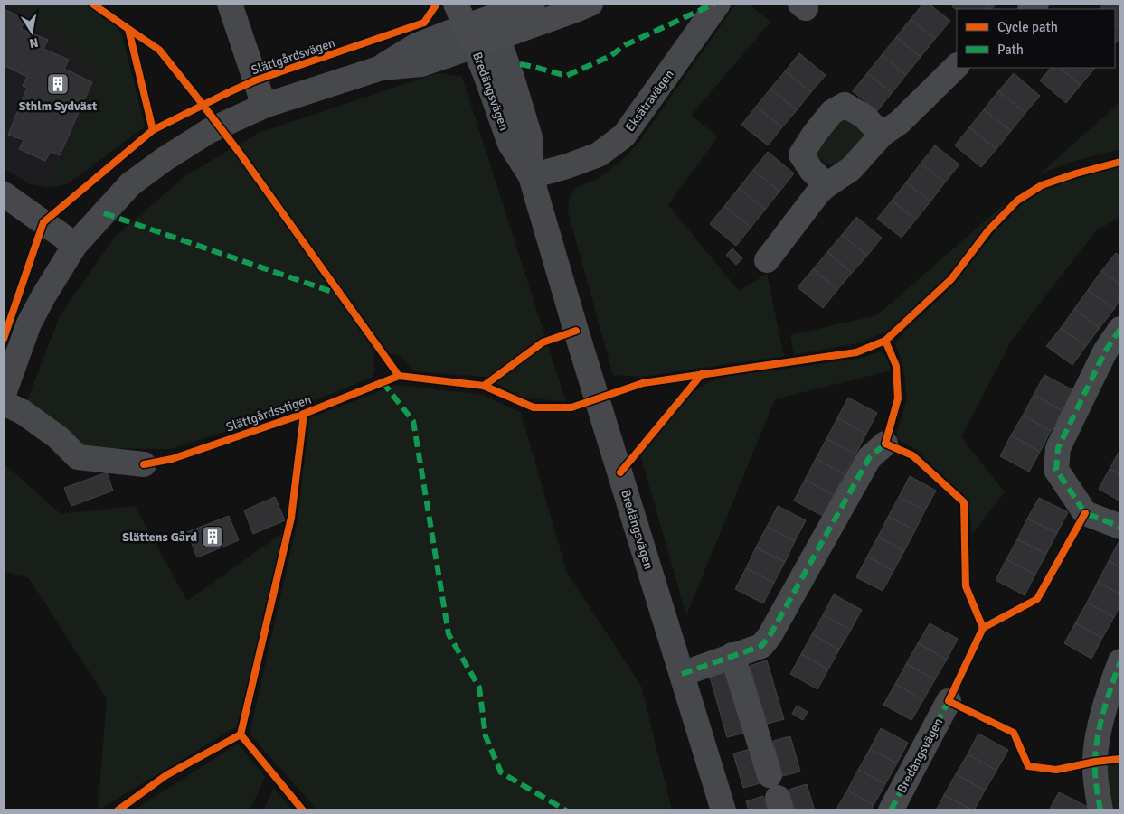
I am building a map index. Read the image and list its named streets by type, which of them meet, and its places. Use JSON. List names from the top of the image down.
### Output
{
  "streets": {
    "main road": ["Bredängsvägen"],
    "street": ["Eksätravägen"],
    "cycle path": ["Slättgårdsvägen", "Slättgårdsstigen"]
  },
  "crossings": [
    ["Bredängsvägen", "Eksätravägen"]
  ],
  "places": {
    "building": ["Sthlm Sydväst", "Slättens Gård"]
  },
  "legend": ["Cycle path", "Path"],
  "north": "bottom"
}
